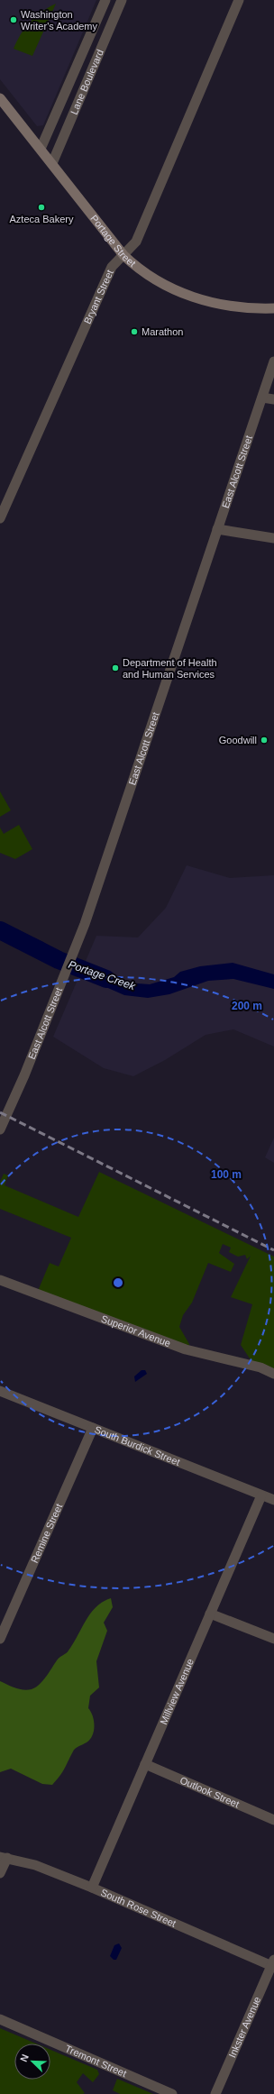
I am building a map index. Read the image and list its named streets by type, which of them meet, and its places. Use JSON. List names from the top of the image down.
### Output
{
  "streets": {
    "main road": ["Portage Street"],
    "street": [
      "Lane Boulevard",
      "Bryant Street",
      "East Alcott Street",
      "Superior Avenue",
      "South Burdick Street",
      "Remine Street",
      "Millview Avenue",
      "Outlook Street",
      "South Rose Street",
      "Inkster Avenue",
      "Tremont Street"
    ]
  },
  "crossings": [
    ["Lane Boulevard", "Portage Street"],
    ["Portage Street", "Bryant Street"],
    ["South Burdick Street", "Remine Street"],
    ["South Burdick Street", "Millview Avenue"],
    ["Millview Avenue", "Outlook Street"],
    ["Millview Avenue", "South Rose Street"],
    ["South Rose Street", "Inkster Avenue"]
  ],
  "water": ["Portage Creek"],
  "places": [
    "Washington Writer's Academy",
    "Azteca Bakery",
    "Marathon",
    "Department of Health and Human Services",
    "Goodwill"
  ],
  "north": "top left",
  "rings": ["200 m", "100 m"]
}
